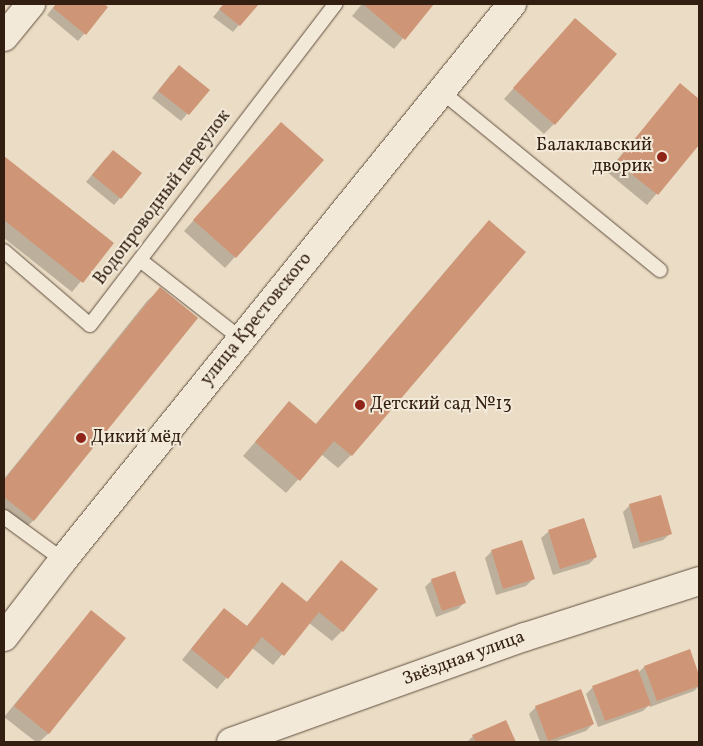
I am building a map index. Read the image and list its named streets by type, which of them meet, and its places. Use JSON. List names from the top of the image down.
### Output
{
  "streets": {
    "main road": ["улица Крестовского", "Звёздная улица"],
    "lane": ["Водопроводный переулок"]
  },
  "places": ["Балаклавский дворик", "Детский сад №13", "Дикий мёд"]
}
